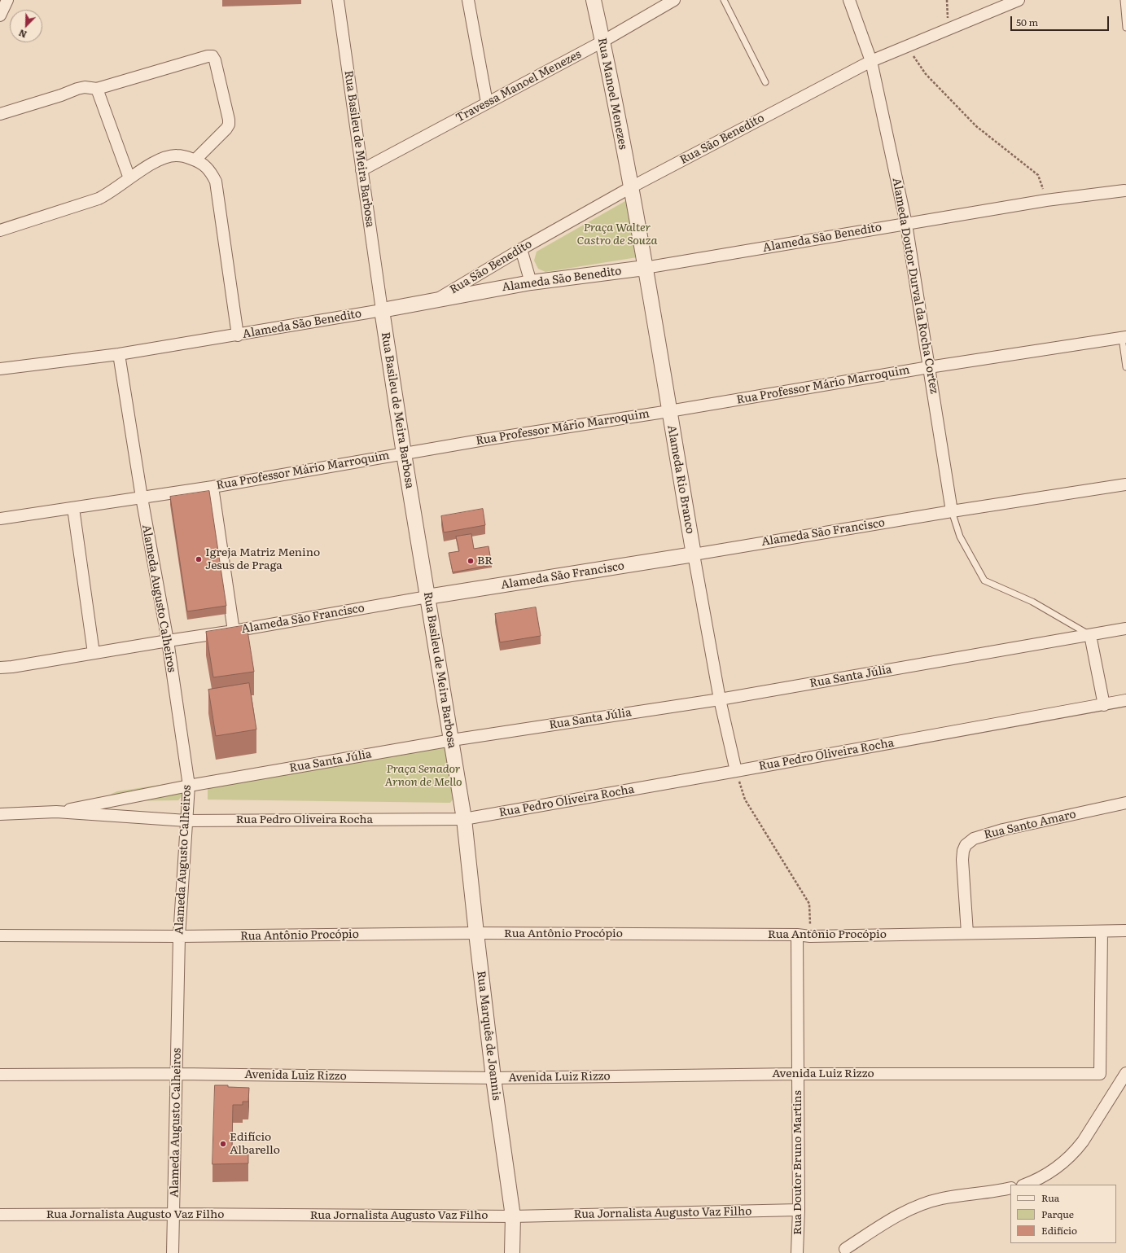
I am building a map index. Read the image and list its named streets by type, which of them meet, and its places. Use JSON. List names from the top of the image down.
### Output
{
  "streets": {
    "street": [
      "Travessa Manoel Menezes",
      "Rua Manoel Menezes",
      "Rua São Benedito",
      "Rua Basileu de Meira Barbosa",
      "Alameda São Benedito",
      "Alameda Doutor Durval da Rocha Cortez",
      "Rua Professor Mário Marroquim",
      "Alameda Rio Branco",
      "Alameda São Francisco",
      "Alameda Augusto Calheiros",
      "Rua Santa Júlia",
      "Rua Pedro Oliveira Rocha",
      "Rua Santo Amaro",
      "Rua Antônio Procópio",
      "Rua Marquês de Joannis",
      "Avenida Luiz Rizzo",
      "Rua Doutor Bruno Martins",
      "Rua Jornalista Augusto Vaz Filho"
    ]
  },
  "crossings": [
    ["Travessa Manoel Menezes", "Rua Manoel Menezes"],
    ["Travessa Manoel Menezes", "Rua Basileu de Meira Barbosa"],
    ["Rua Manoel Menezes", "Rua São Benedito"],
    ["Rua Manoel Menezes", "Alameda Rio Branco"],
    ["Rua São Benedito", "Alameda São Benedito"],
    ["Rua São Benedito", "Alameda Doutor Durval da Rocha Cortez"],
    ["Rua São Benedito", "Alameda Rio Branco"],
    ["Rua Basileu de Meira Barbosa", "Alameda São Benedito"],
    ["Rua Basileu de Meira Barbosa", "Rua Professor Mário Marroquim"],
    ["Rua Basileu de Meira Barbosa", "Alameda São Francisco"],
    ["Rua Basileu de Meira Barbosa", "Rua Santa Júlia"],
    ["Rua Basileu de Meira Barbosa", "Rua Pedro Oliveira Rocha"],
    ["Rua Basileu de Meira Barbosa", "Rua Marquês de Joannis"],
    ["Alameda São Benedito", "Alameda Doutor Durval da Rocha Cortez"],
    ["Alameda São Benedito", "Alameda Rio Branco"],
    ["Alameda São Benedito", "Alameda Augusto Calheiros"],
    ["Alameda Doutor Durval da Rocha Cortez", "Rua Professor Mário Marroquim"],
    ["Alameda Doutor Durval da Rocha Cortez", "Alameda São Francisco"],
    ["Rua Professor Mário Marroquim", "Alameda Rio Branco"],
    ["Rua Professor Mário Marroquim", "Alameda Augusto Calheiros"],
    ["Alameda Rio Branco", "Alameda São Francisco"],
    ["Alameda Rio Branco", "Rua Santa Júlia"],
    ["Alameda Rio Branco", "Rua Pedro Oliveira Rocha"],
    ["Alameda São Francisco", "Alameda Augusto Calheiros"],
    ["Alameda Augusto Calheiros", "Rua Santa Júlia"],
    ["Alameda Augusto Calheiros", "Rua Pedro Oliveira Rocha"],
    ["Alameda Augusto Calheiros", "Rua Antônio Procópio"],
    ["Alameda Augusto Calheiros", "Avenida Luiz Rizzo"],
    ["Alameda Augusto Calheiros", "Rua Jornalista Augusto Vaz Filho"],
    ["Rua Santa Júlia", "Rua Pedro Oliveira Rocha"],
    ["Rua Pedro Oliveira Rocha", "Rua Marquês de Joannis"],
    ["Rua Santo Amaro", "Rua Antônio Procópio"],
    ["Rua Antônio Procópio", "Rua Marquês de Joannis"],
    ["Rua Antônio Procópio", "Avenida Luiz Rizzo"],
    ["Rua Antônio Procópio", "Rua Doutor Bruno Martins"],
    ["Rua Marquês de Joannis", "Avenida Luiz Rizzo"],
    ["Rua Marquês de Joannis", "Rua Jornalista Augusto Vaz Filho"],
    ["Avenida Luiz Rizzo", "Rua Doutor Bruno Martins"],
    ["Rua Doutor Bruno Martins", "Rua Jornalista Augusto Vaz Filho"]
  ],
  "parks": ["Praça Walter Castro de Souza", "Praça Senador Arnon de Mello"],
  "places": ["Igreja Matriz Menino Jesus de Praga", "BR", "Edifício Albarello"],
  "legend": ["Rua", "Parque", "Edifício"],
  "scale_bar": "50 m",
  "north": "bottom left"
}
